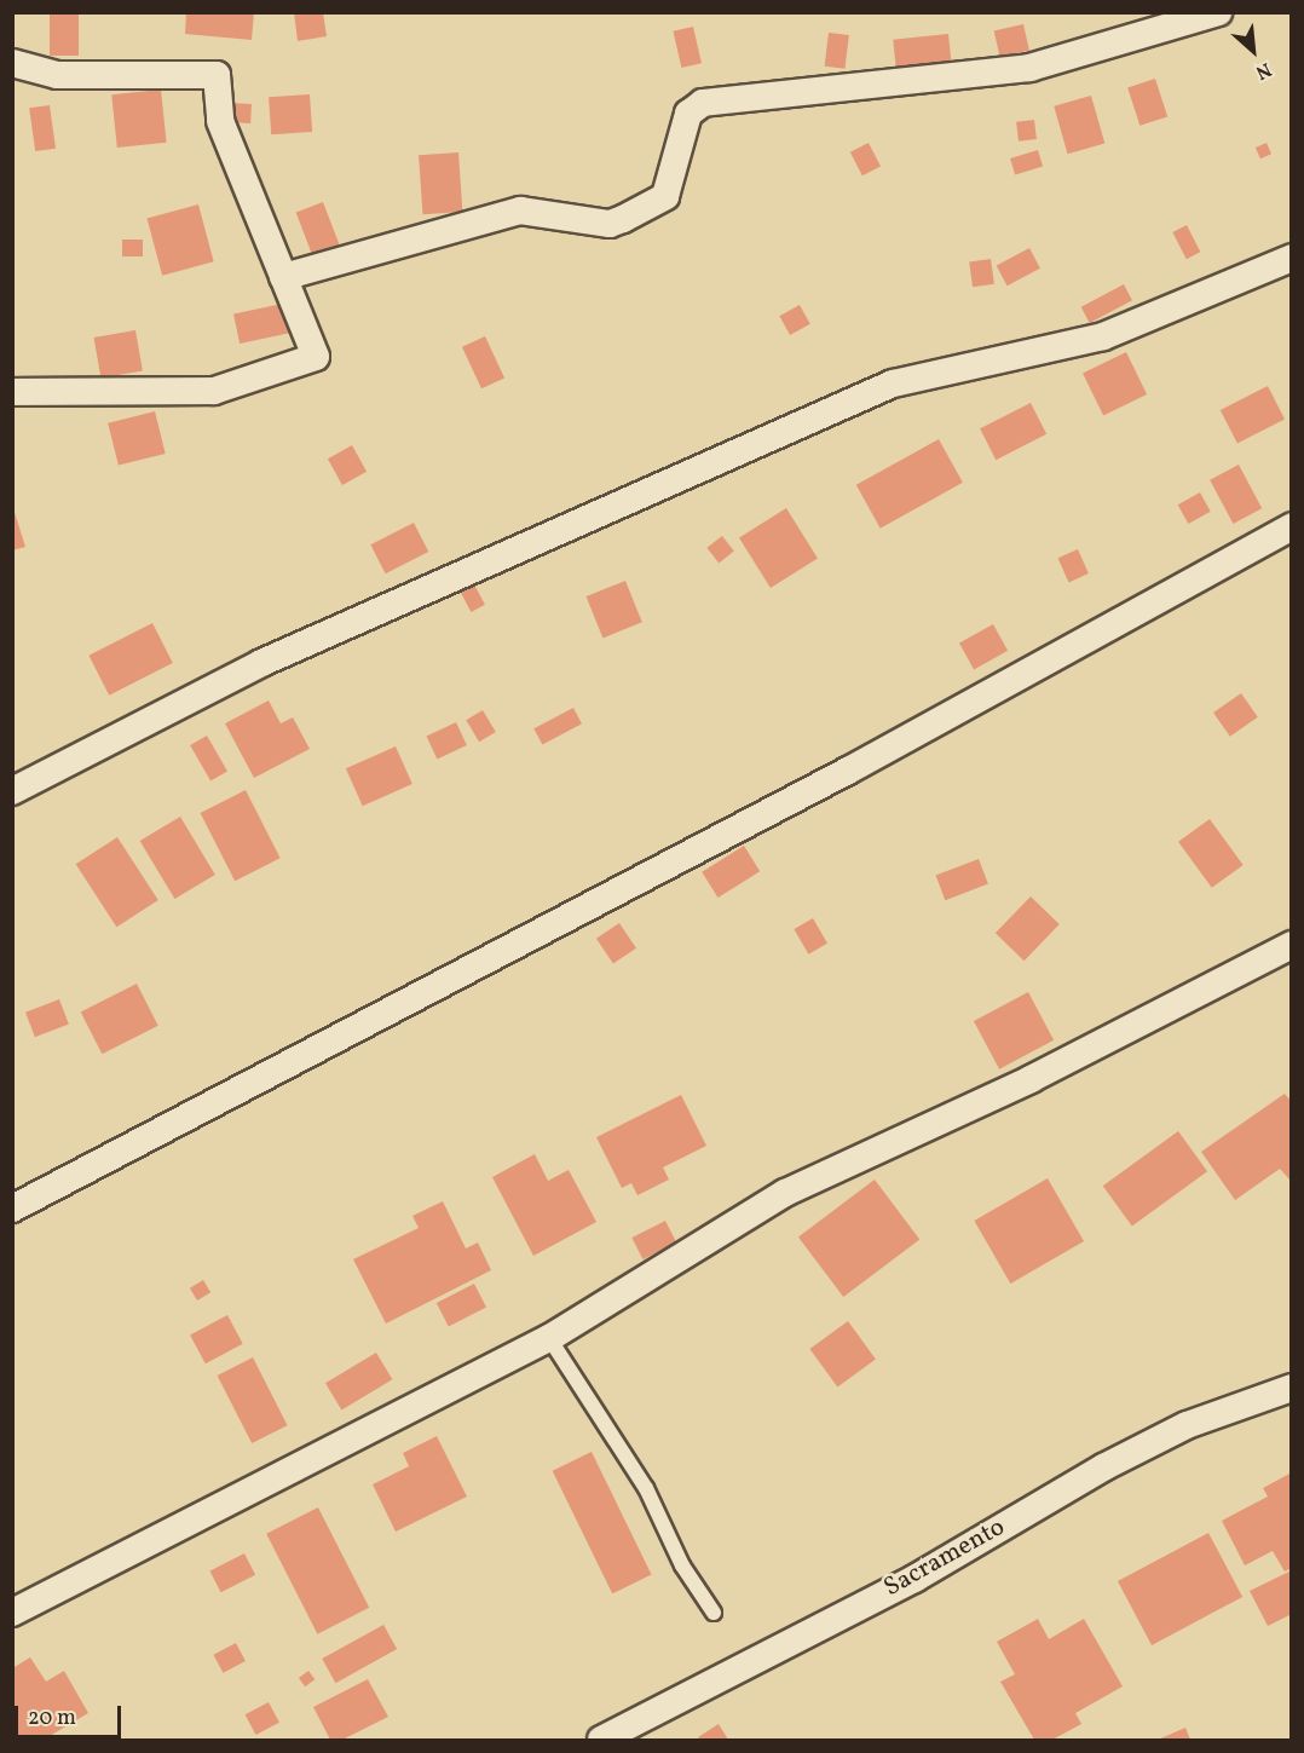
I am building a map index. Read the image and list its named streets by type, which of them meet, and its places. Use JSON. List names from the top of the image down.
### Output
{
  "streets": {
    "street": ["Sacramento"]
  },
  "scale_bar": "20 m",
  "north": "bottom right"
}
